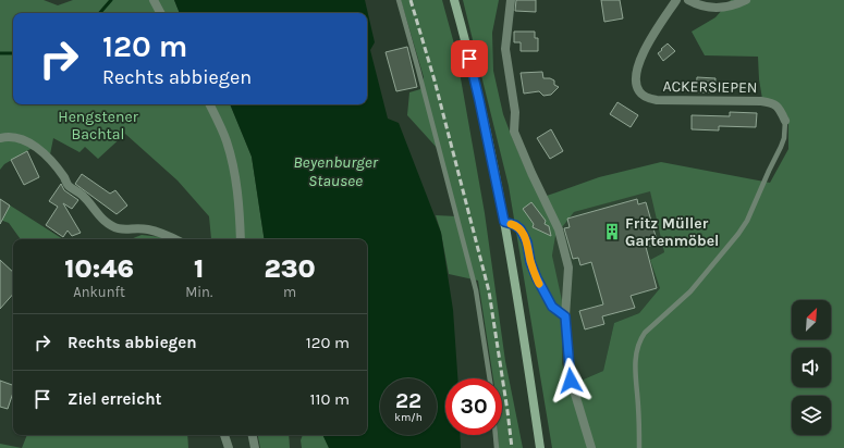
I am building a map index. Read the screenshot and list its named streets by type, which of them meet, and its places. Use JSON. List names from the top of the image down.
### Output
{
  "streets": {
    "street": ["ACKERSIEPEN"]
  },
  "water": ["Beyenburger Stausee"],
  "parks": ["Hengstener Bachtal"],
  "places": {
    "building": ["Fritz Müller Gartenmöbel"]
  },
  "north": "top right",
  "page": {
    "turn": ["120 m", "Rechts abbiegen"],
    "eta": [
      "10:46",
      "Ankunft",
      "1",
      "Min.",
      "230",
      "m"
    ],
    "list": [
      {
        "name": "Rechts abbiegen",
        "value": "120 m"
      },
      {
        "name": "Ziel erreicht",
        "value": "110 m"
      }
    ],
    "speed": "22 km/h",
    "limit": "30"
  }
}
